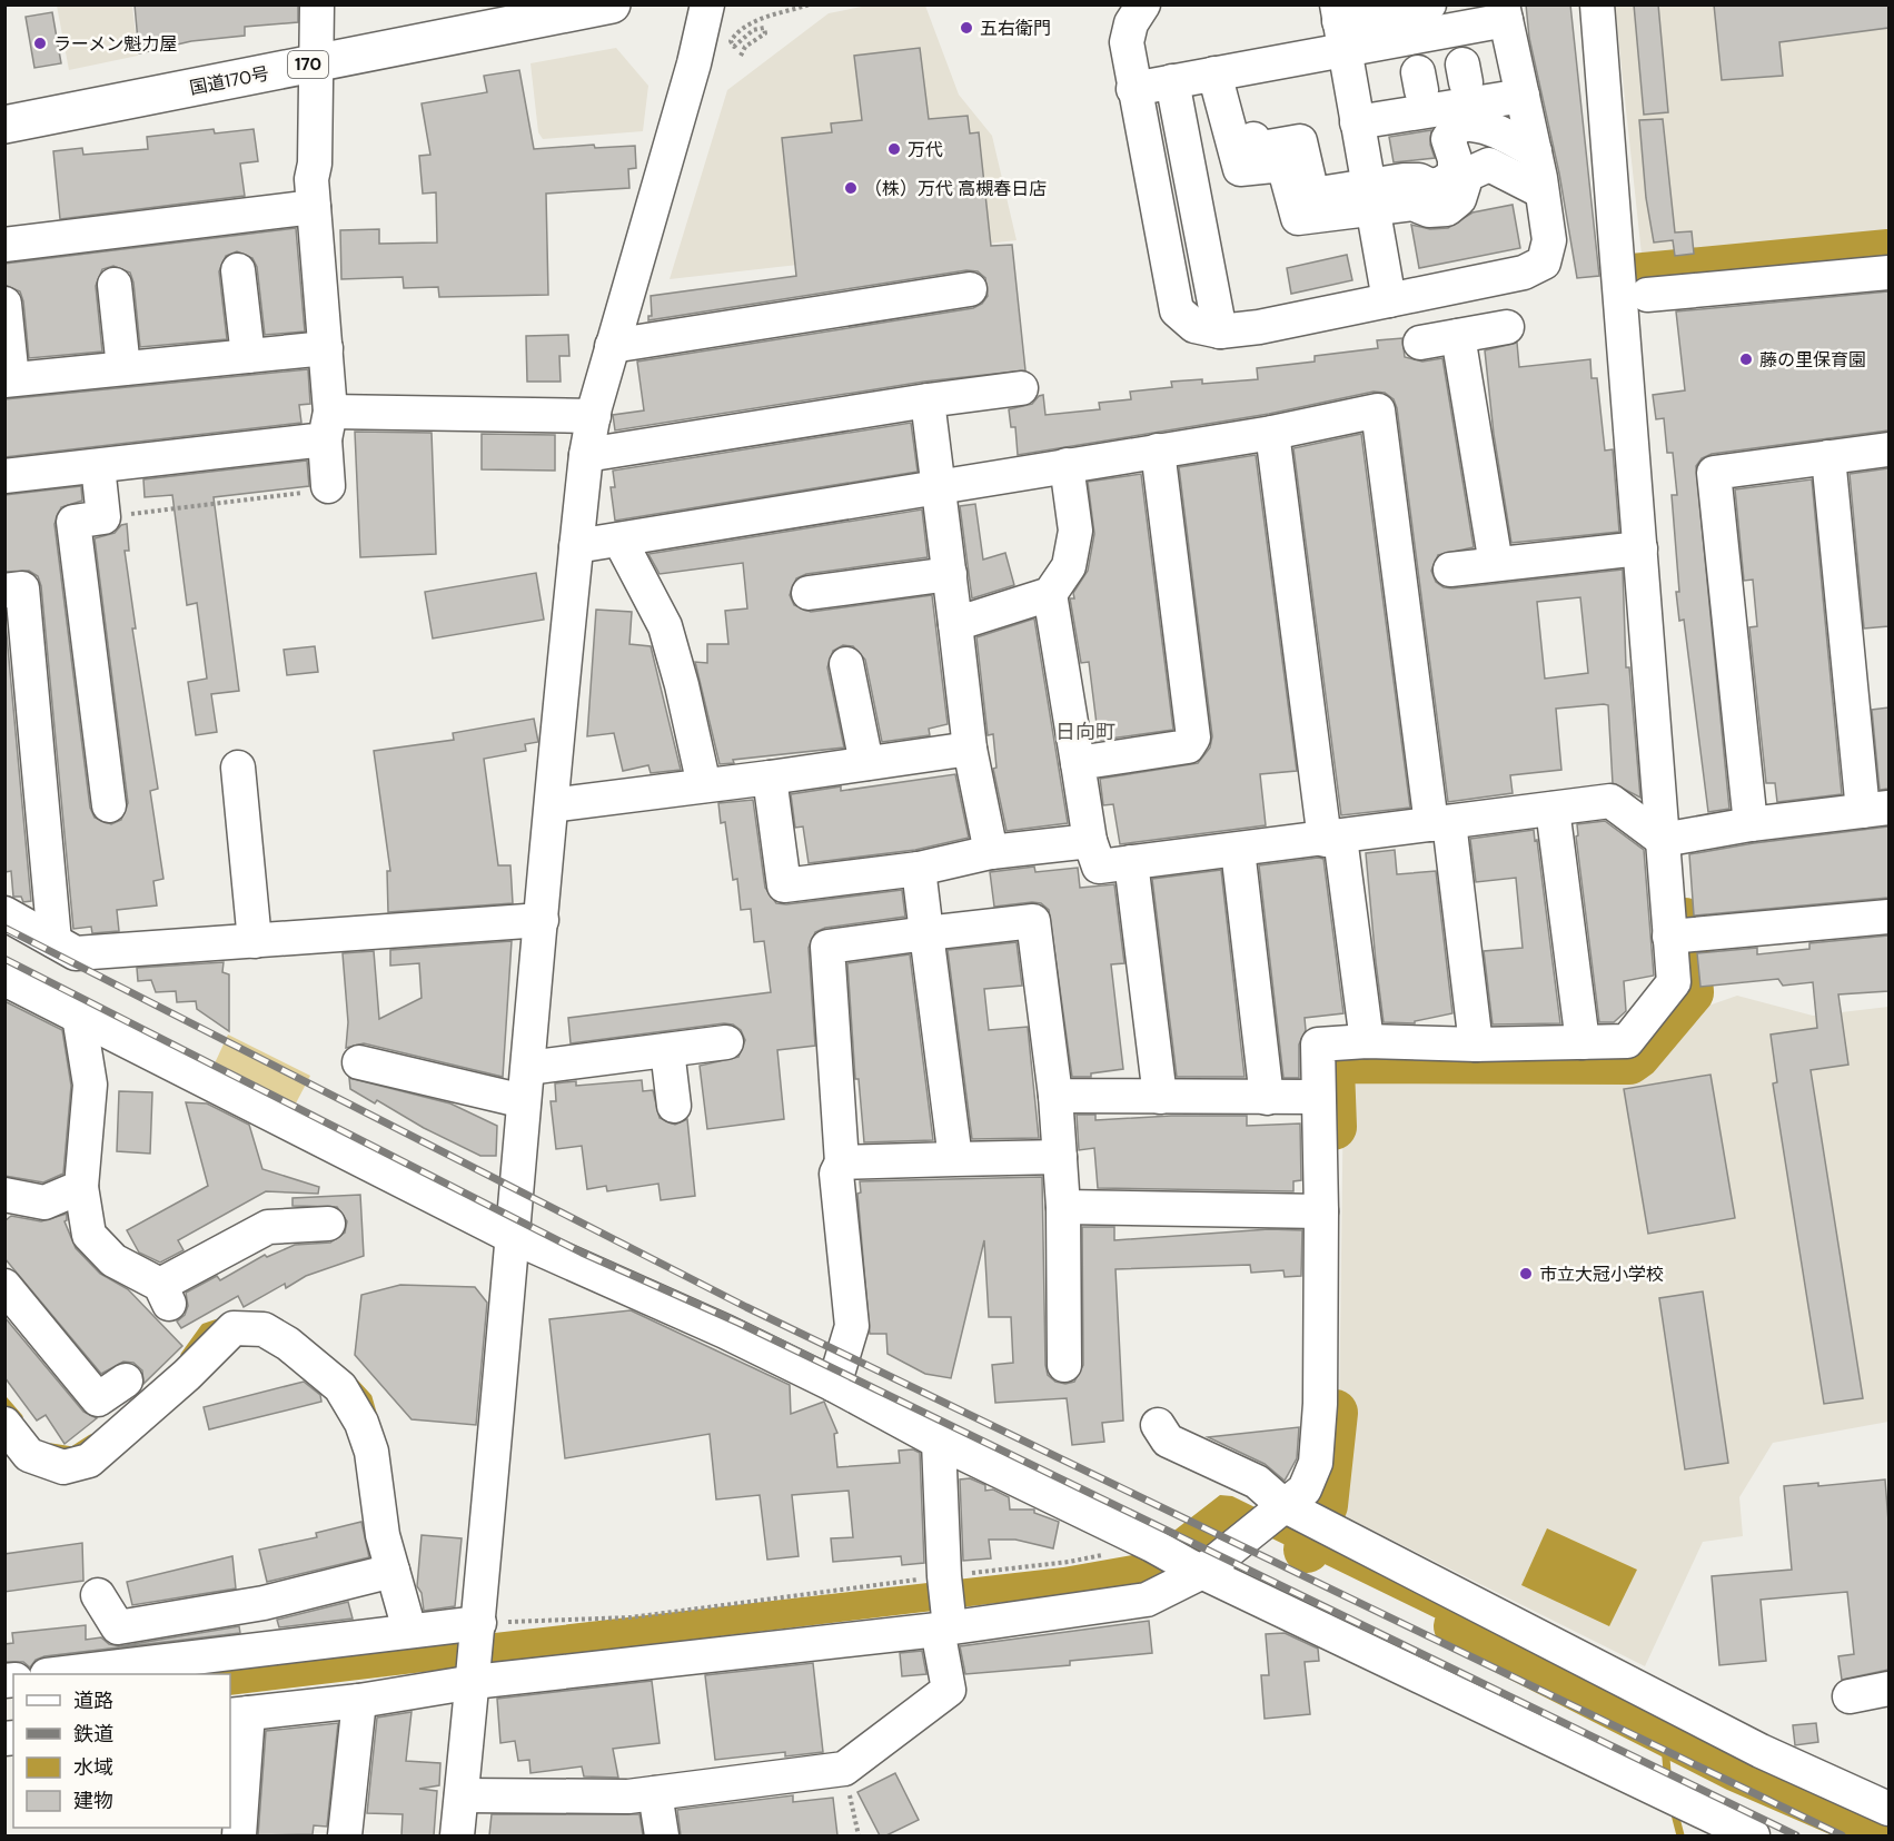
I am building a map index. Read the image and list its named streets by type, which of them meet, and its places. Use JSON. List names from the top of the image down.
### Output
{
  "streets": {
    "highway": ["170", "国道170号"]
  },
  "districts": ["日向町"],
  "places": [
    "五右衛門",
    "ラーメン魁力屋",
    "万代",
    "（株）万代 高槻春日店",
    "藤の里保育園",
    "市立大冠小学校"
  ],
  "legend": [
    "道路",
    "鉄道",
    "水域",
    "建物"
  ]
}
